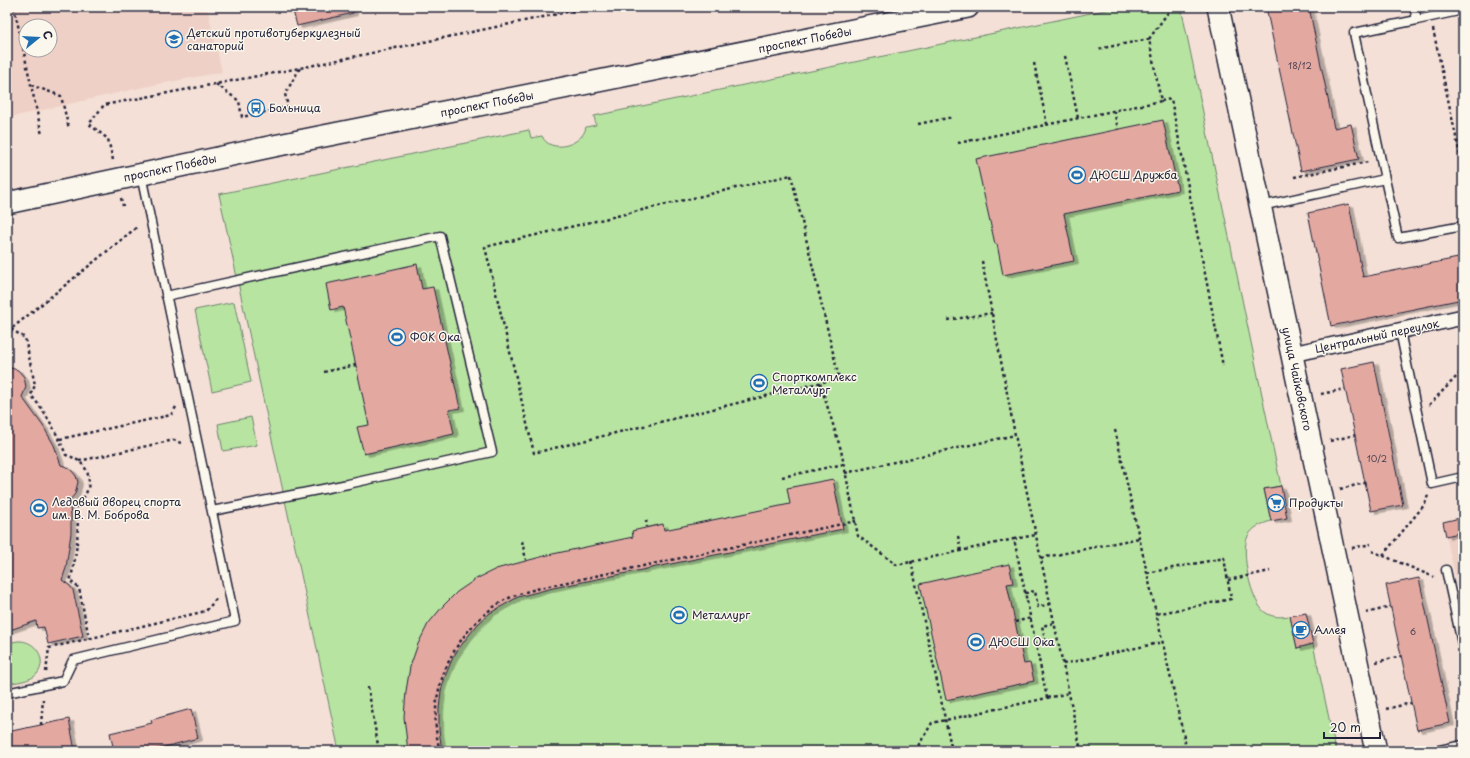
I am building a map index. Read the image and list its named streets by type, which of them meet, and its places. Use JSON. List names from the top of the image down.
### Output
{
  "streets": {
    "main road": ["проспект Победы", "улица Чайковского"],
    "street": ["Центральный переулок"]
  },
  "crossings": [
    ["Центральный переулок", "улица Чайковского"]
  ],
  "places": {
    "school or university": ["Детский противотуберкулезный санаторий"],
    "bus stop": ["Больница"],
    "sports": [
      "ДЮСШ Дружба",
      "ФОК Ока",
      "Спорткомплекс Металлург",
      "Ледовый дворец спорта им. В. М. Боброва",
      "Металлург",
      "ДЮСШ Ока"
    ],
    "supermarket": ["Продукты"],
    "cafe": ["Аллея"]
  },
  "house_numbers": ["18/12", "10/2", "6"],
  "scale_bar": "20 m",
  "north": "right"
}
